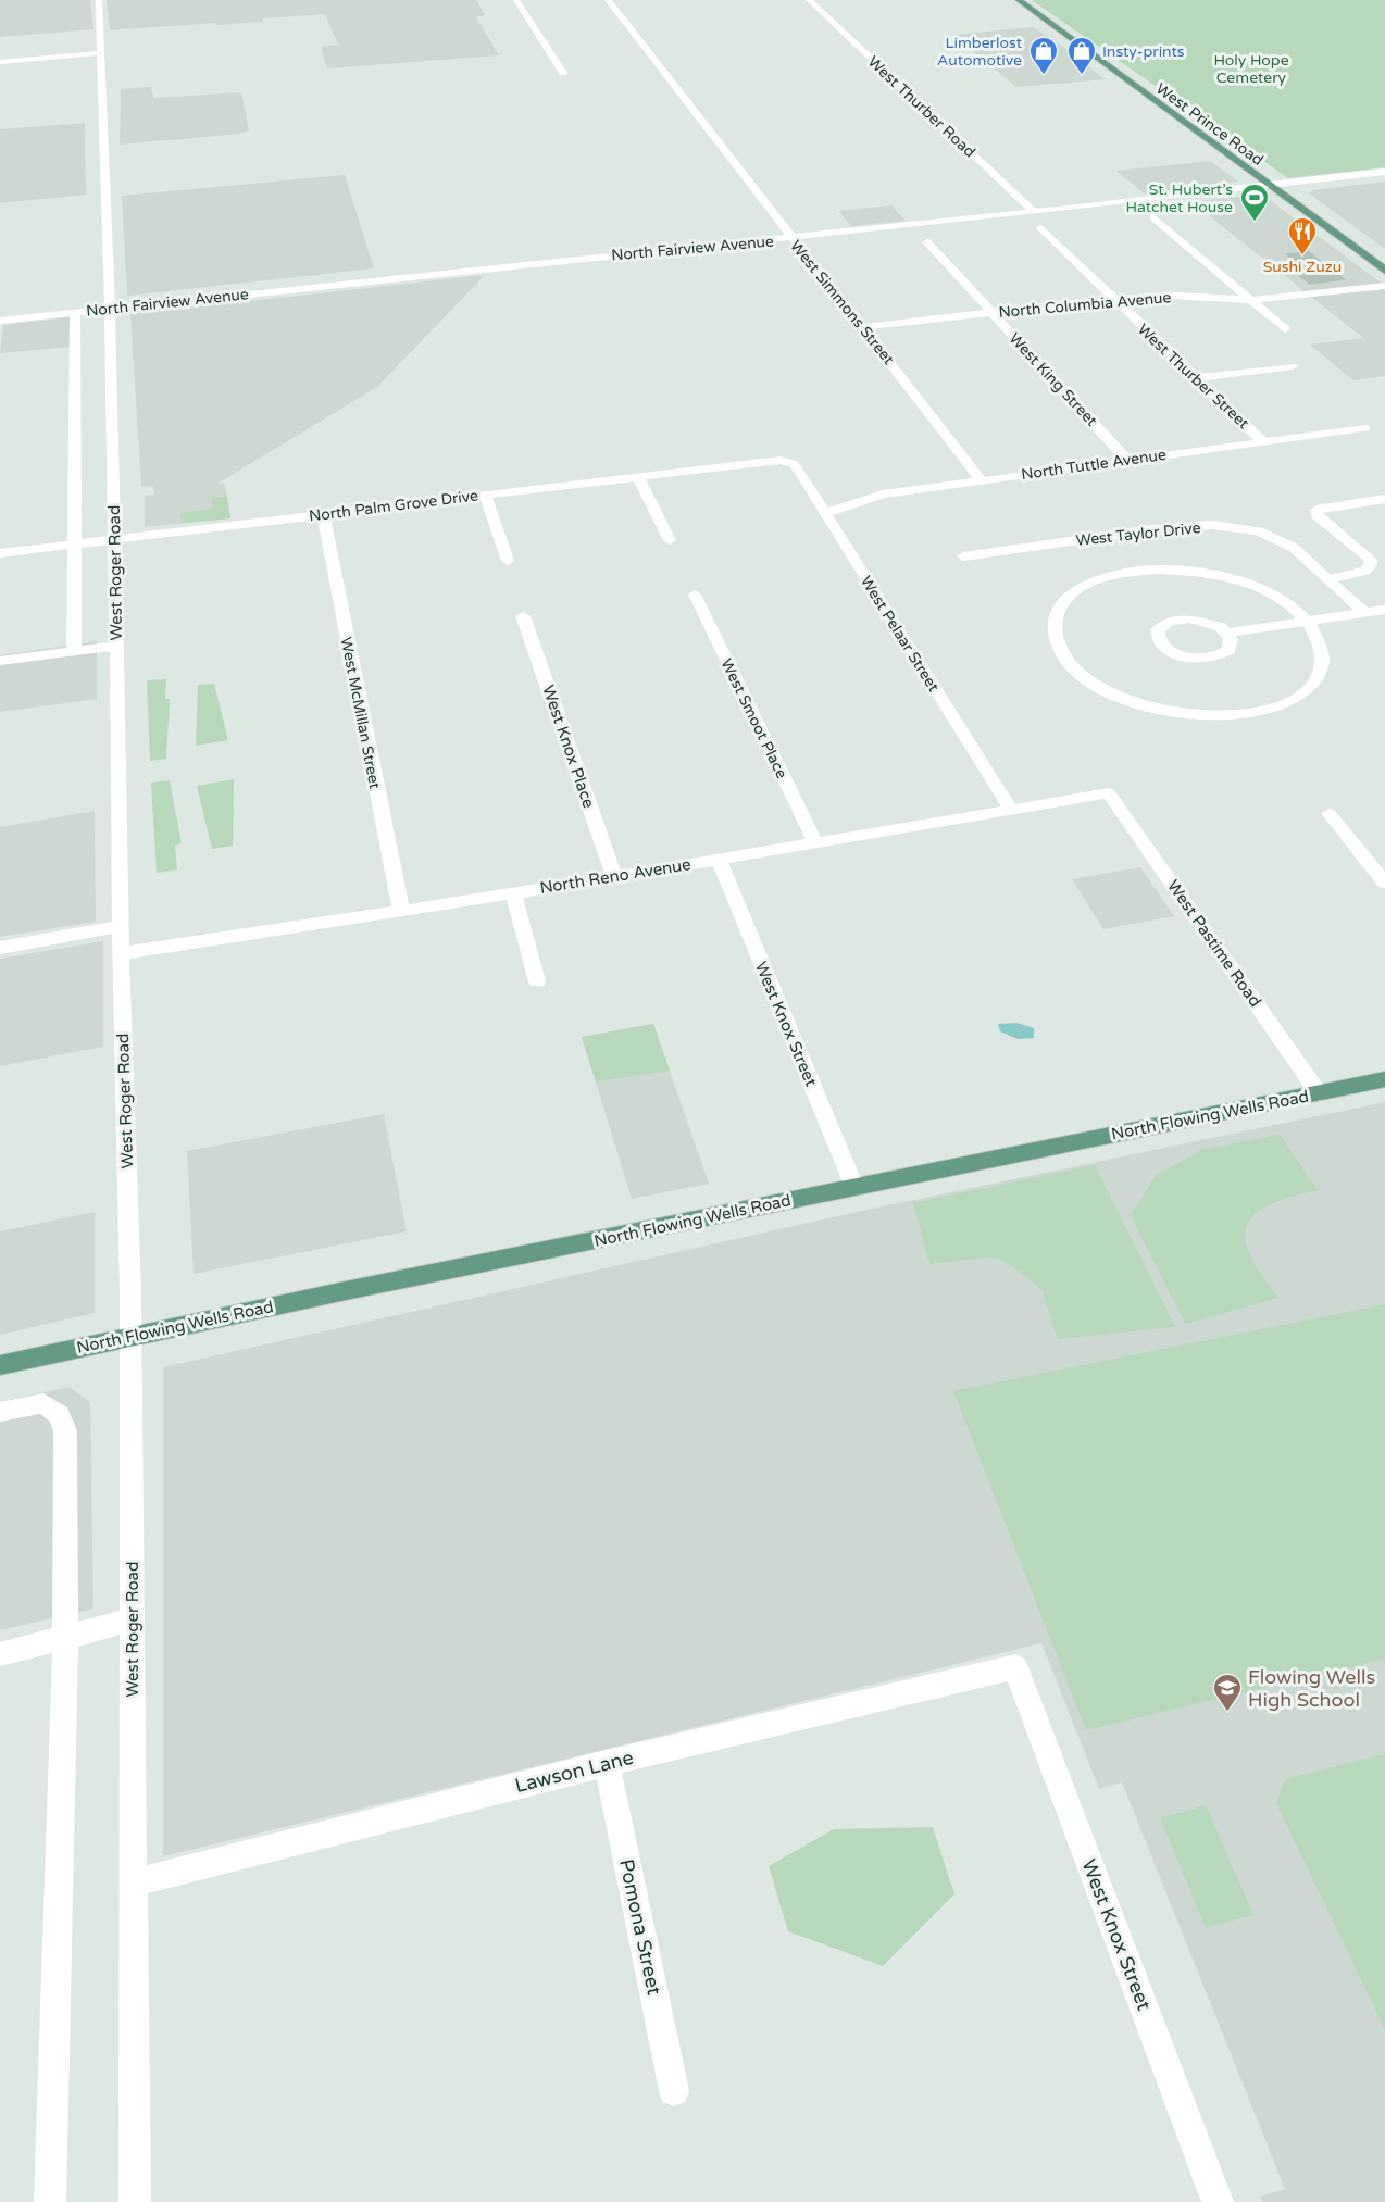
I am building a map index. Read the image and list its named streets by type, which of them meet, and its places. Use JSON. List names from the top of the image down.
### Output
{
  "streets": {
    "main road": ["West Prince Road", "North Flowing Wells Road"],
    "street": [
      "West Thurber Road",
      "North Fairview Avenue",
      "West Simmons Street",
      "North Columbia Avenue",
      "West Thurber Street",
      "West King Street",
      "North Tuttle Avenue",
      "North Palm Grove Drive",
      "West Taylor Drive",
      "West Roger Road",
      "West Pelaar Street",
      "West McMillan Street",
      "West Smoot Place",
      "West Knox Place",
      "North Reno Avenue",
      "West Pastime Road",
      "West Knox Street",
      "Lawson Lane",
      "Pomona Street"
    ]
  },
  "crossings": [
    ["West Thurber Road", "North Fairview Avenue"],
    ["West Prince Road", "North Fairview Avenue"],
    ["North Fairview Avenue", "West Simmons Street"],
    ["North Fairview Avenue", "West Roger Road"],
    ["West Simmons Street", "North Columbia Avenue"],
    ["West Simmons Street", "North Tuttle Avenue"],
    ["North Columbia Avenue", "West Thurber Street"],
    ["North Columbia Avenue", "West King Street"],
    ["West Thurber Street", "North Tuttle Avenue"],
    ["West King Street", "North Tuttle Avenue"],
    ["North Tuttle Avenue", "West Pelaar Street"],
    ["North Palm Grove Drive", "West Roger Road"],
    ["North Palm Grove Drive", "West Pelaar Street"],
    ["North Palm Grove Drive", "West McMillan Street"],
    ["West Roger Road", "North Reno Avenue"],
    ["West Roger Road", "North Flowing Wells Road"],
    ["West Roger Road", "Lawson Lane"],
    ["West Pelaar Street", "North Reno Avenue"],
    ["West McMillan Street", "North Reno Avenue"],
    ["West Smoot Place", "North Reno Avenue"],
    ["West Knox Place", "North Reno Avenue"],
    ["North Reno Avenue", "West Pastime Road"],
    ["North Reno Avenue", "West Knox Street"],
    ["West Pastime Road", "North Flowing Wells Road"],
    ["West Knox Street", "North Flowing Wells Road"],
    ["West Knox Street", "Lawson Lane"],
    ["Lawson Lane", "Pomona Street"]
  ],
  "parks": ["Holy Hope Cemetery"],
  "places": {
    "shop": ["Limberlost Automotive", "Insty-prints"],
    "sports": ["St. Hubert’s Hatchet House"],
    "restaurant": ["Sushi Zuzu"],
    "school or university": ["Flowing Wells High School"]
  }
}
